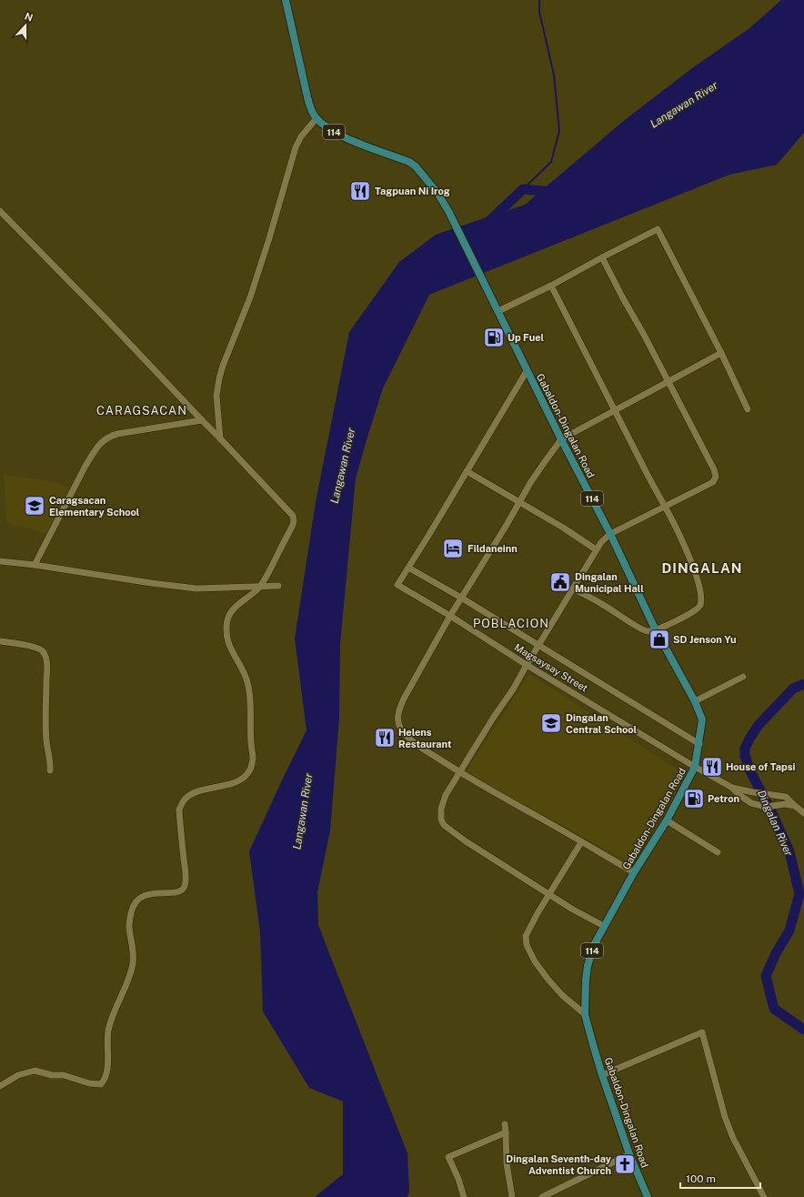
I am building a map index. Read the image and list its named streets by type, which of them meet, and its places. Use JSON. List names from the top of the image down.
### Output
{
  "streets": {
    "main road": ["114", "Gabaldon-Dingalan Road"],
    "street": ["Magsaysay Street"]
  },
  "crossings": [
    ["Gabaldon-Dingalan Road", "Magsaysay Street"]
  ],
  "districts": ["CARAGSACAN", "DINGALAN", "POBLACION"],
  "water": ["Langawan River", "Dingalan River"],
  "places": {
    "restaurant": ["Tagpuan Ni Irog", "Helens Restaurant", "House of Tapsi"],
    "fuel station": ["Up Fuel", "Petron"],
    "school or university": ["Caragsacan Elementary School", "Dingalan Central School"],
    "hotel": ["Fildaneinn"],
    "public building": ["Dingalan Municipal Hall"],
    "shop": ["SD Jenson Yu"],
    "church": ["Dingalan Seventh-day Adventist Church"]
  },
  "scale_bar": "100 m",
  "north": "top"
}
